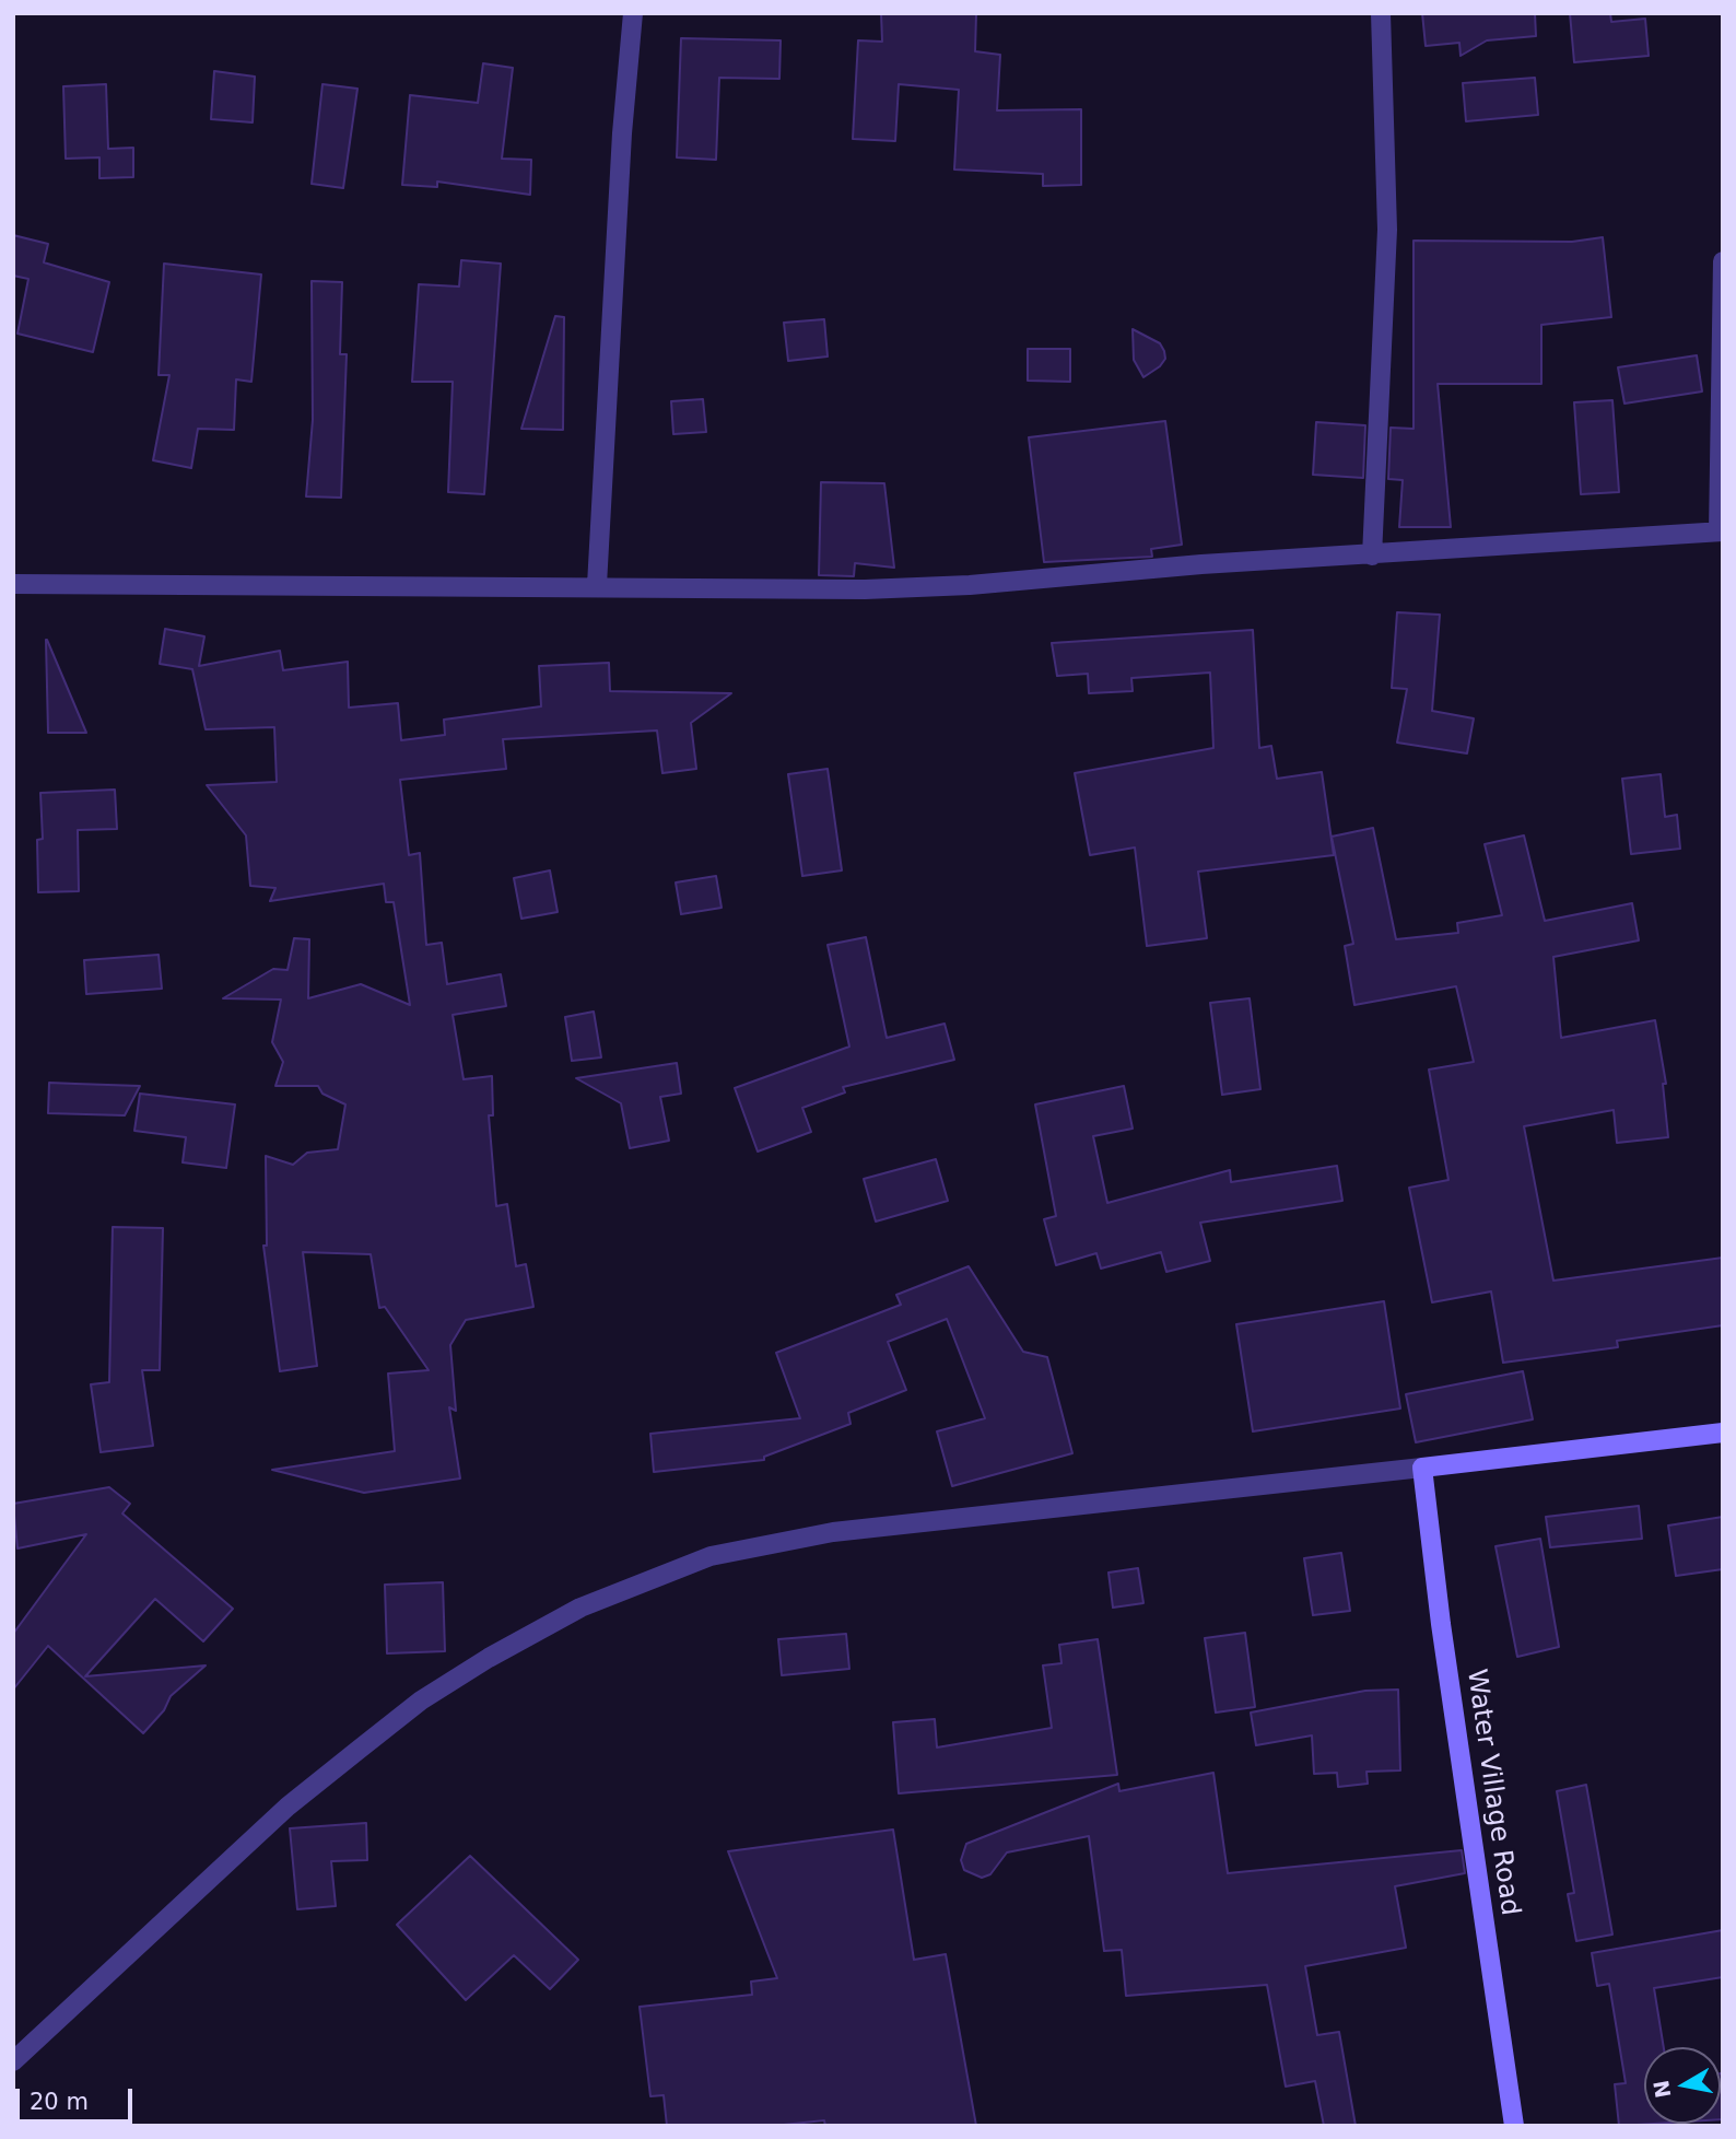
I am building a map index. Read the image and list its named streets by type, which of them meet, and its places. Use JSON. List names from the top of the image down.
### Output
{
  "streets": {
    "street": ["Water Village Road"]
  },
  "scale_bar": "20 m",
  "north": "left"
}
